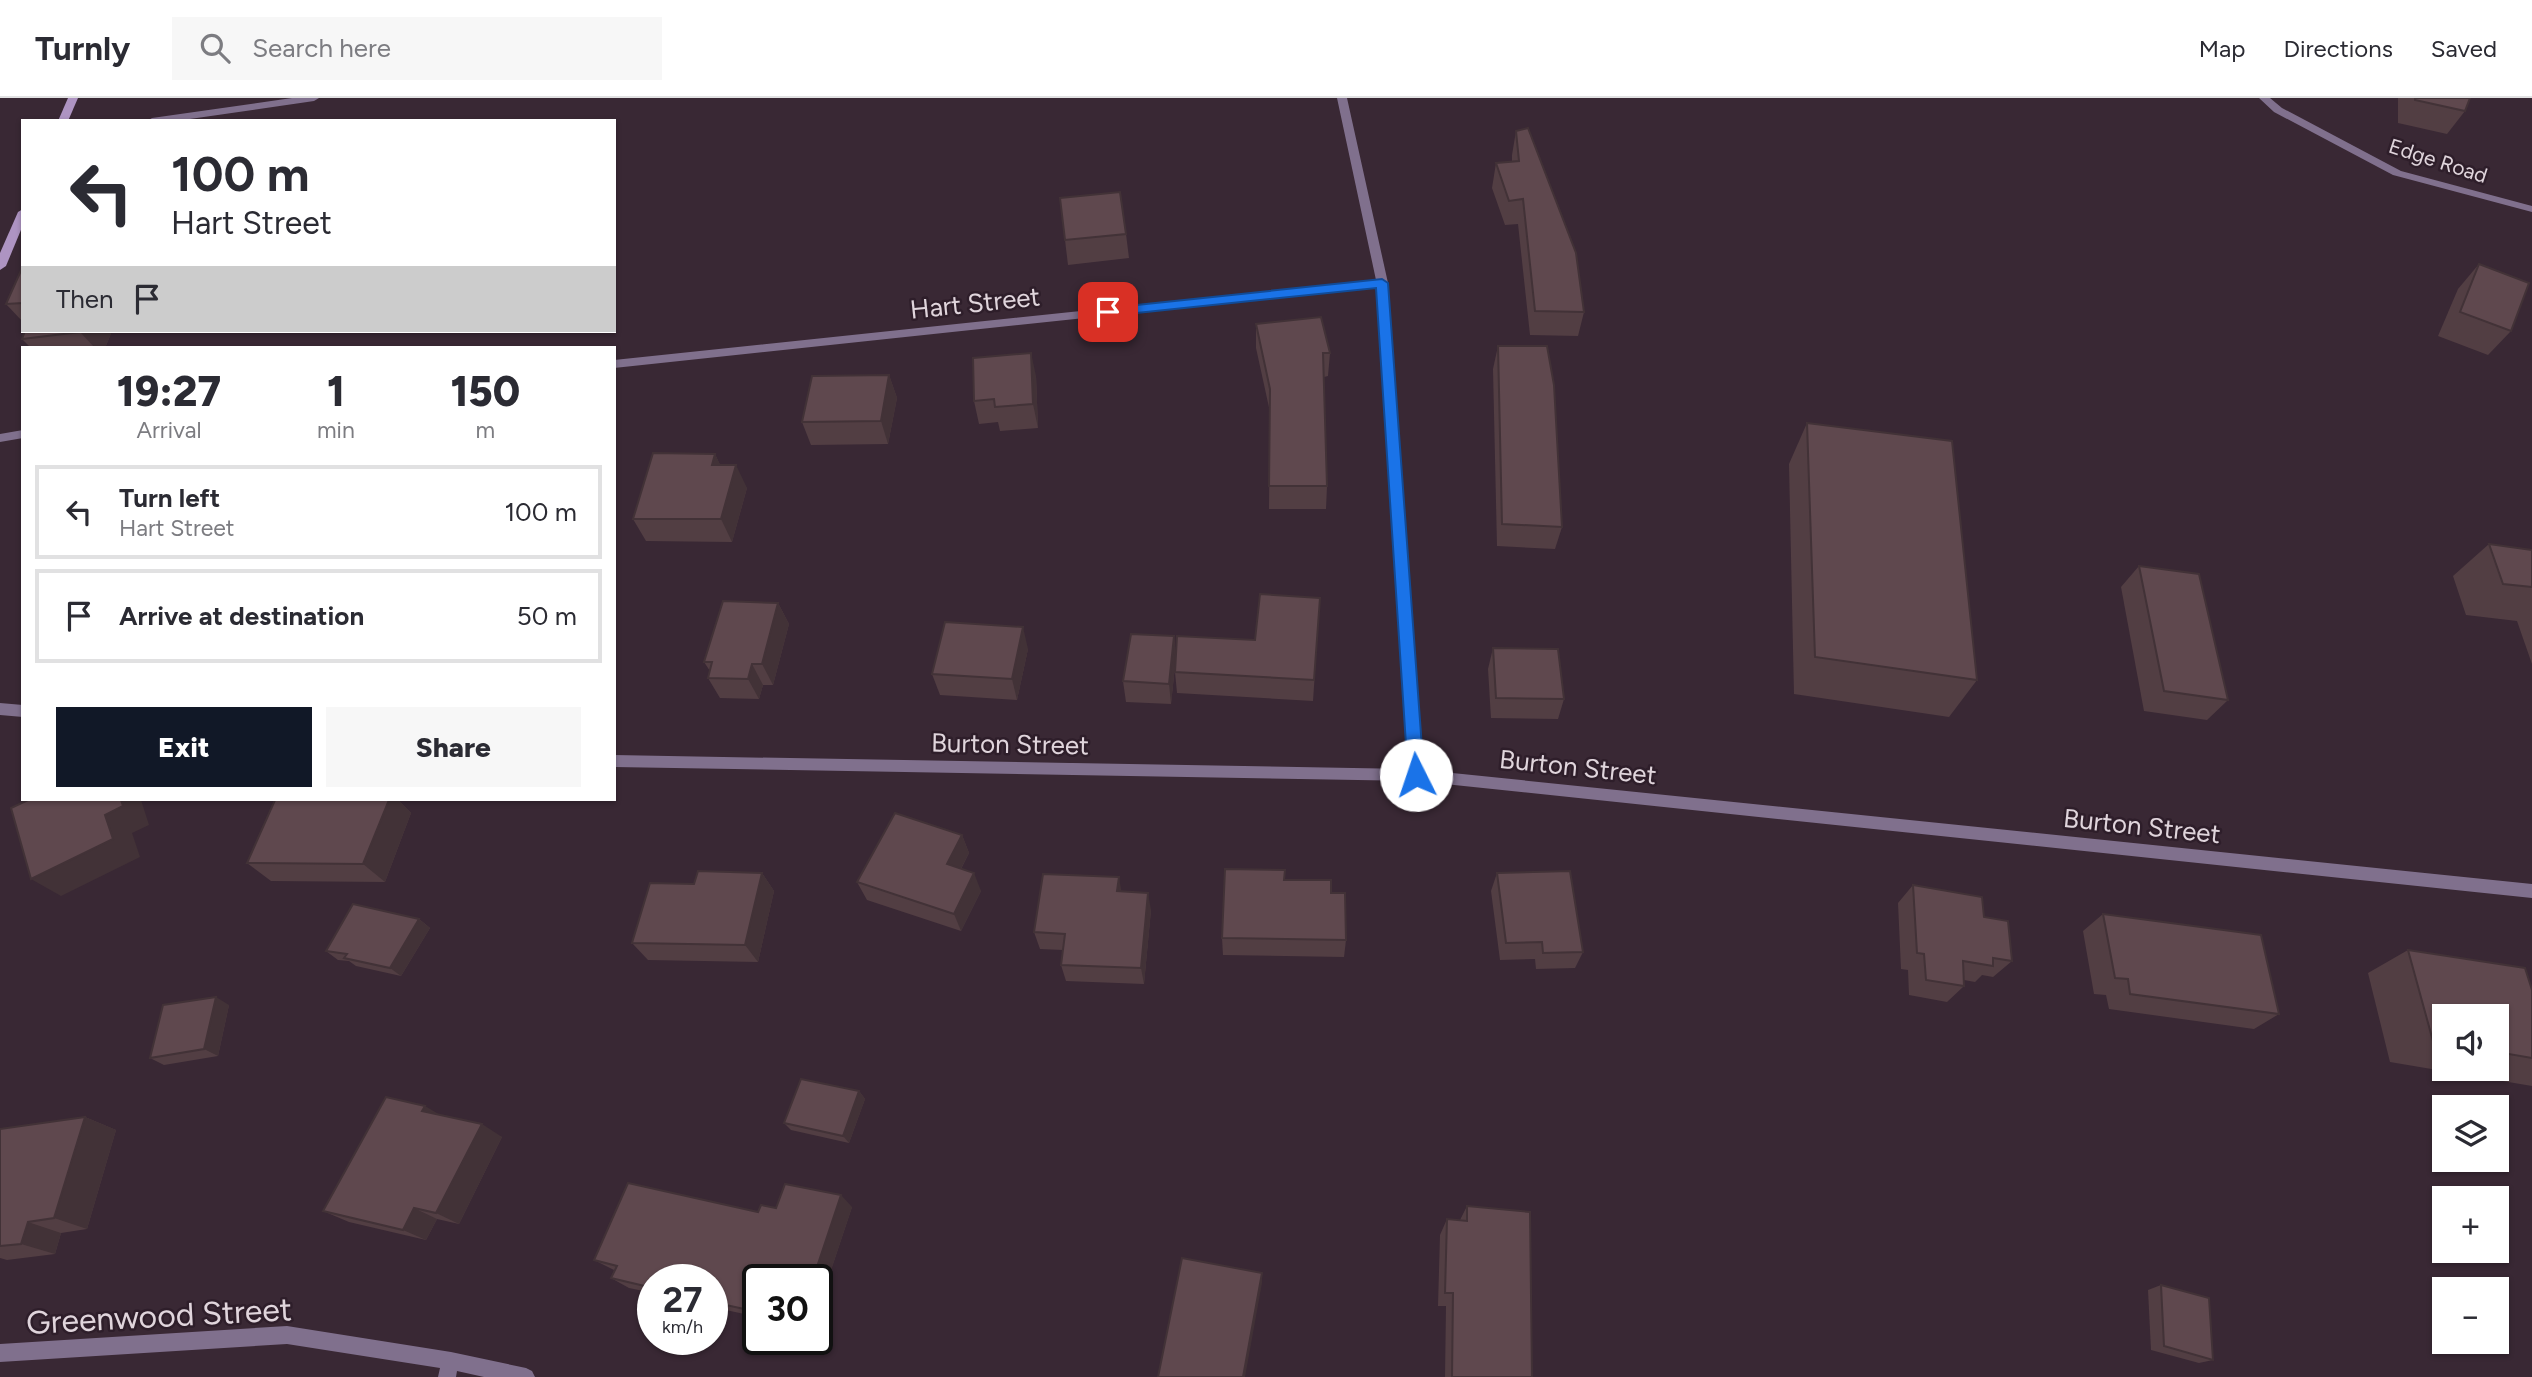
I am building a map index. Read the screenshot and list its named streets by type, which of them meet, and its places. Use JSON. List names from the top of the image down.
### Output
{
  "streets": {
    "street": [
      "Edge Road",
      "Hart Street",
      "Burton Street",
      "Greenwood Street"
    ]
  },
  "page": {
    "header": "Turnly",
    "search": "Search here",
    "nav": ["Map", "Directions", "Saved"],
    "turn": ["100 m", "Hart Street"],
    "then": "Then",
    "eta": [
      "19:27",
      "Arrival",
      "1",
      "min",
      "150",
      "m"
    ],
    "list": [
      {
        "name": "Turn left",
        "note": "Hart Street",
        "value": "100 m"
      },
      {
        "name": "Arrive at destination",
        "value": "50 m"
      }
    ],
    "buttons": ["Exit", "Share"],
    "map_buttons": ["+", "−"],
    "speed": "27 km/h",
    "limit": "30"
  }
}
